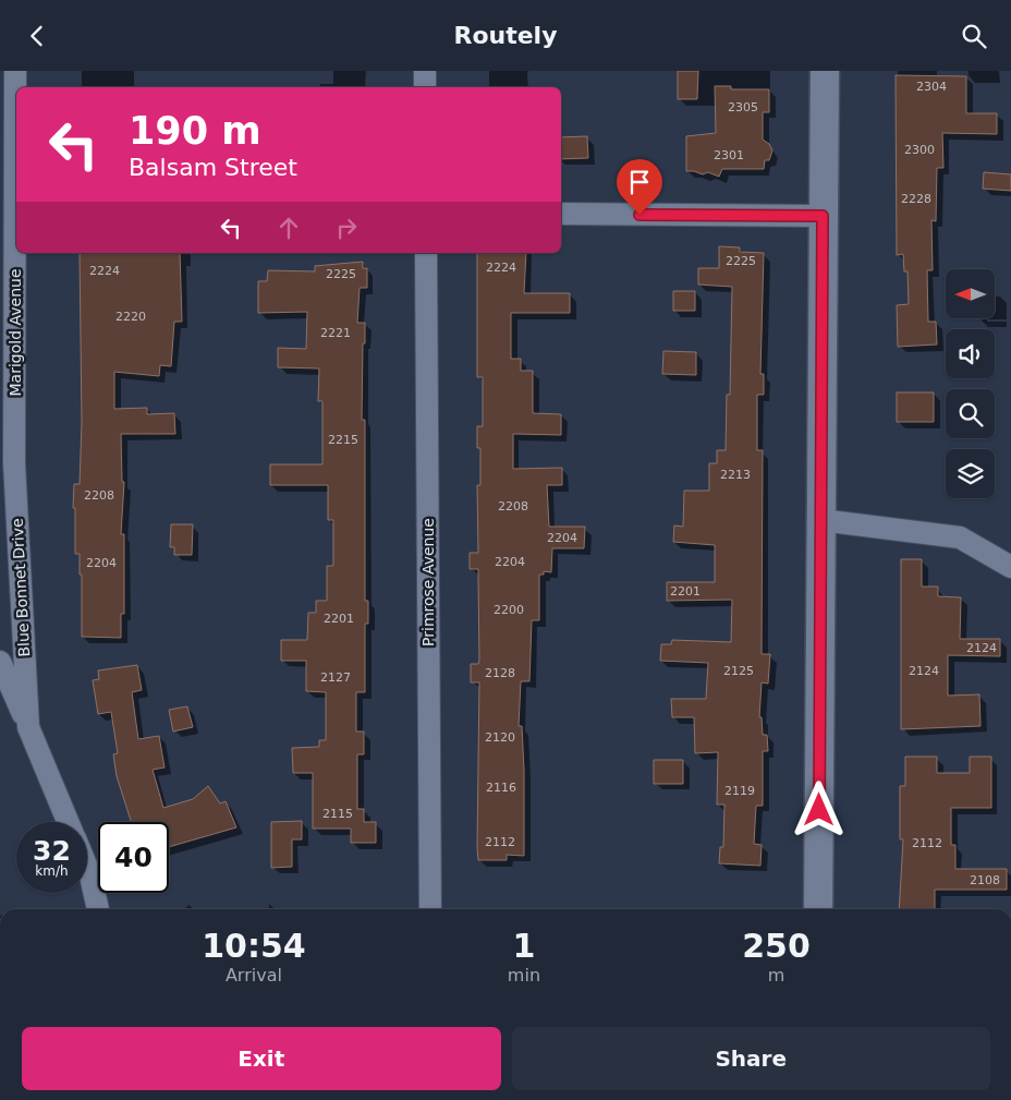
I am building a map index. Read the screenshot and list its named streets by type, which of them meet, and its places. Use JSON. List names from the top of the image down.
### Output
{
  "streets": {
    "street": ["Marigold Avenue", "Primrose Avenue", "Blue Bonnet Drive"]
  },
  "crossings": [
    ["Marigold Avenue", "Blue Bonnet Drive"]
  ],
  "house_numbers": [
    "2304",
    "2305",
    "2300",
    "2301",
    "2228",
    "2225",
    "2224",
    "2224",
    "2225",
    "2220",
    "2221",
    "2215",
    "2213",
    "2208",
    "2208",
    "2204",
    "2204",
    "2204",
    "2201",
    "2200",
    "2201",
    "2124",
    "2125",
    "2124",
    "2128",
    "2127",
    "2120",
    "2116",
    "2119",
    "2115",
    "2112",
    "2112",
    "2108"
  ],
  "north": "left",
  "page": {
    "header": "Routely",
    "turn": ["190 m", "Balsam Street"],
    "speed": "32 km/h",
    "limit": "40",
    "eta": [
      "10:54",
      "Arrival",
      "1",
      "min",
      "250",
      "m"
    ],
    "buttons": ["Exit", "Share"]
  }
}
